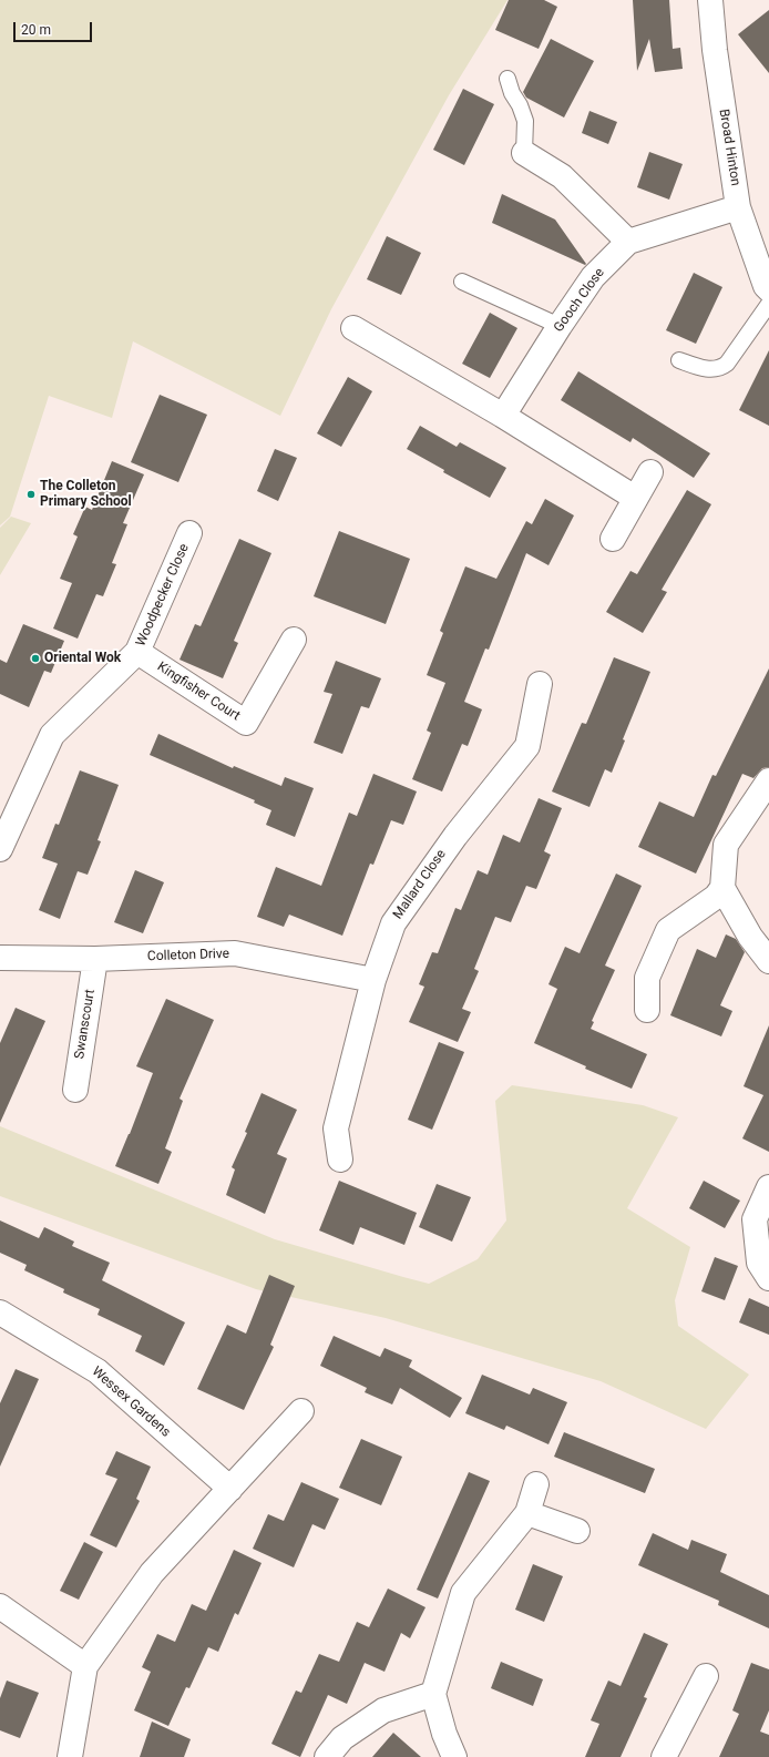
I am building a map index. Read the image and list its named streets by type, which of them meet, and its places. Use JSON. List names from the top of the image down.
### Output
{
  "streets": {
    "street": [
      "Broad Hinton",
      "Gooch Close",
      "Woodpecker Close",
      "Kingfisher Court",
      "Mallard Close",
      "Colleton Drive",
      "Swanscourt",
      "Wessex Gardens"
    ]
  },
  "crossings": [
    ["Broad Hinton", "Gooch Close"],
    ["Woodpecker Close", "Kingfisher Court"],
    ["Mallard Close", "Colleton Drive"],
    ["Colleton Drive", "Swanscourt"]
  ],
  "places": ["The Colleton Primary School", "Oriental Wok"],
  "scale_bar": "20 m"
}
